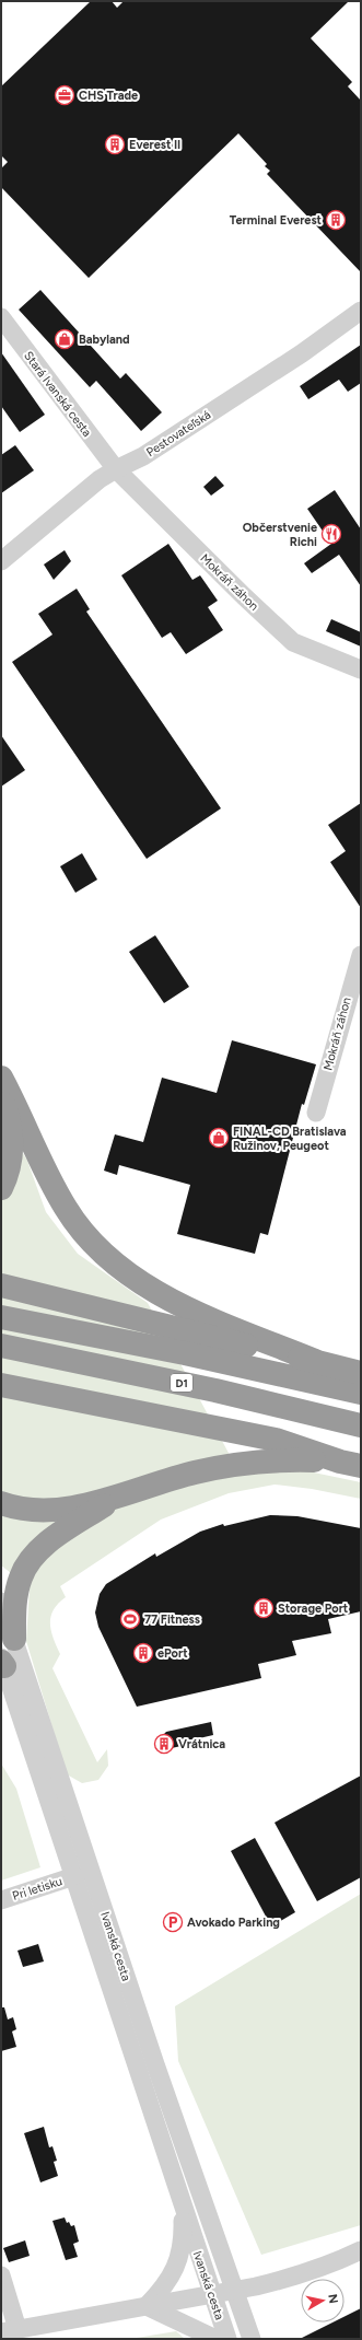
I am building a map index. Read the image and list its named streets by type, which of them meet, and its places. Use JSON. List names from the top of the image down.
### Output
{
  "streets": {
    "highway": ["D1"],
    "street": [
      "Stará Ivanská cesta",
      "Pestovateľská",
      "Mokráň záhon",
      "Pri letisku",
      "Ivanská cesta"
    ]
  },
  "crossings": [
    ["Stará Ivanská cesta", "Pestovateľská"],
    ["Stará Ivanská cesta", "Mokráň záhon"],
    ["Pestovateľská", "Mokráň záhon"],
    ["Pri letisku", "Ivanská cesta"]
  ],
  "places": {
    "office": ["CHS Trade"],
    "building": [
      "Everest II",
      "Terminal Everest",
      "Storage Port",
      "ePort",
      "Vrátnica"
    ],
    "shop": ["Babyland", "FINAL-CD Bratislava Ružinov, Peugeot"],
    "restaurant": ["Občerstvenie Richi"],
    "sports": ["77 Fitness"],
    "parking": ["Avokado Parking"]
  },
  "north": "right"
}
